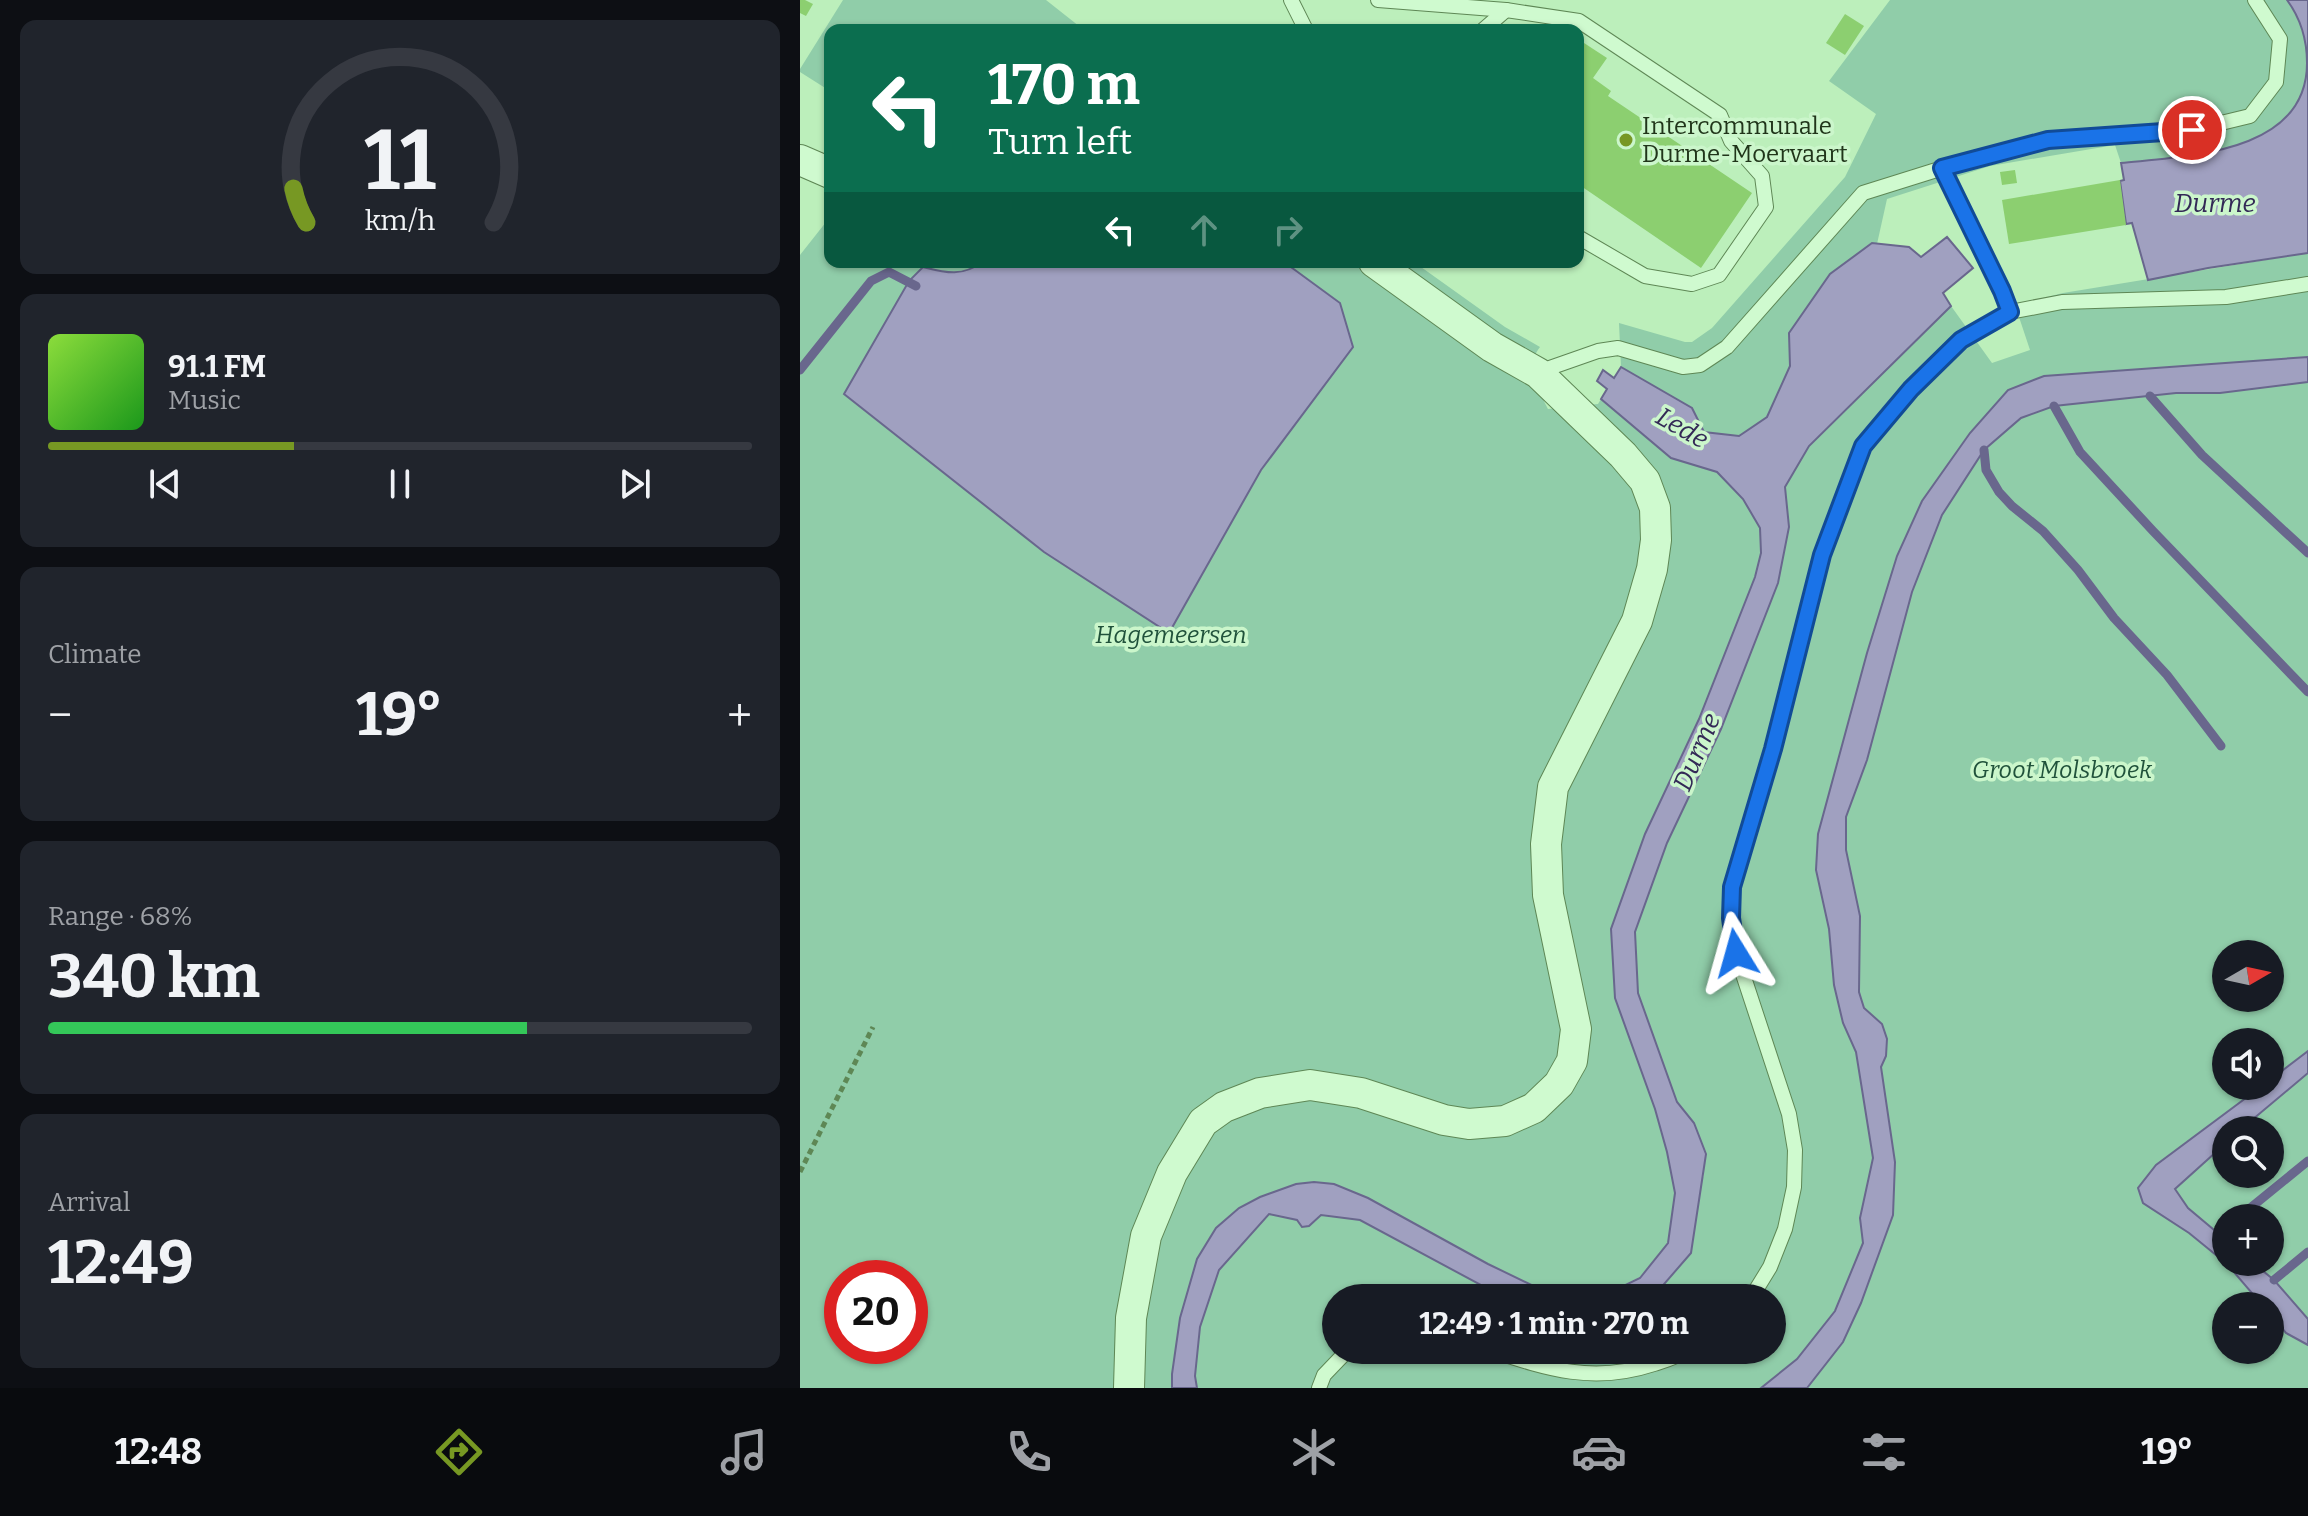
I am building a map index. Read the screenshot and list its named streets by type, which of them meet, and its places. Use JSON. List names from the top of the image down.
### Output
{
  "water": ["Durme", "Lede"],
  "parks": ["Hagemeersen", "Groot Molsbroek"],
  "places": ["Intercommunale Durme-Moervaart"],
  "north": "right",
  "page": {
    "turn": ["170 m", "Turn left"],
    "song": ["91.1 FM", "Music"],
    "tile": [
      "Climate",
      ["Range · 68%", "340 km"],
      ["Arrival", "12:49"]
    ],
    "heat": ["−", "19°", "+"],
    "map_buttons": ["+", "−"],
    "limit": "20",
    "trip": "12:49 · 1 min · 270 m",
    "tabs": ["12:48", "19°"],
    "gauge": ["11", "km/h"]
  }
}
